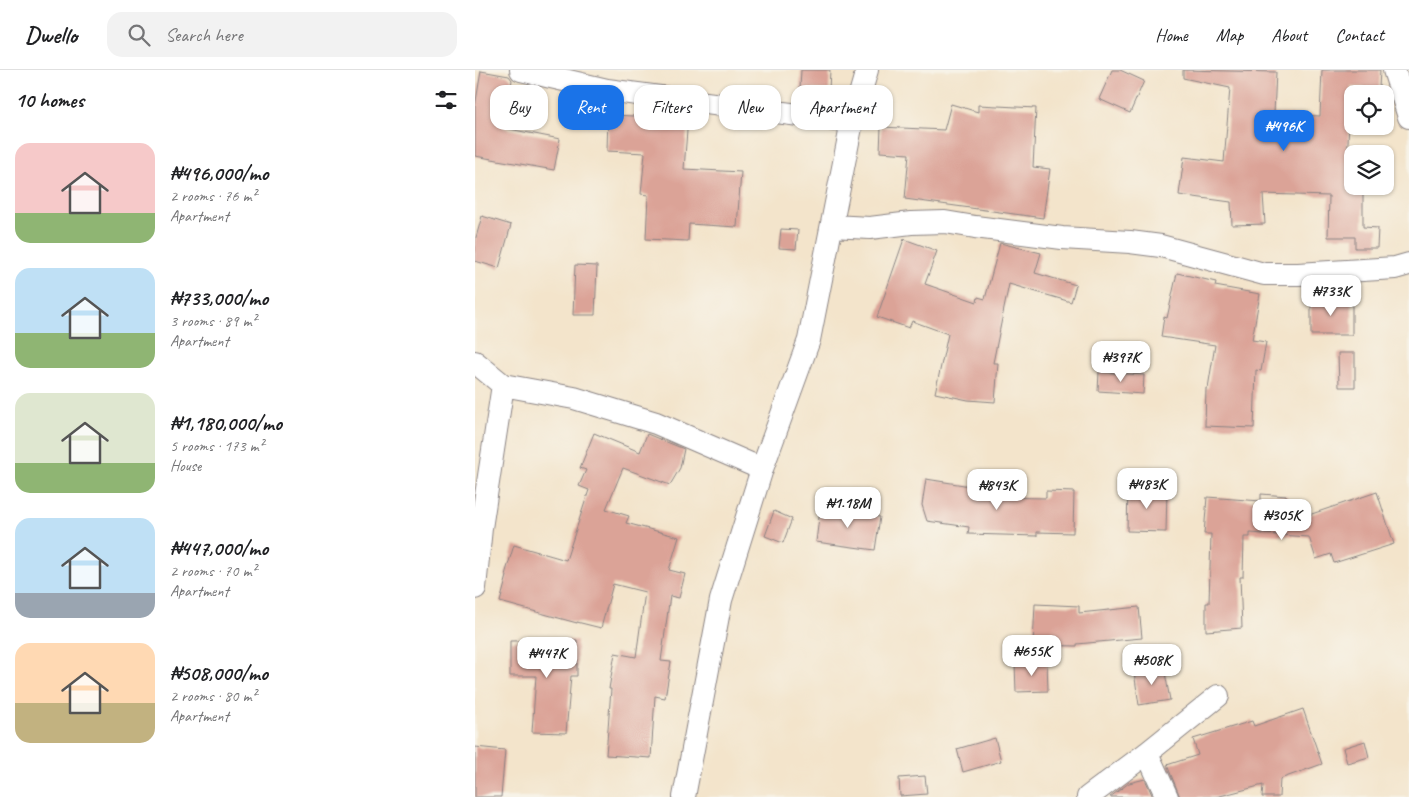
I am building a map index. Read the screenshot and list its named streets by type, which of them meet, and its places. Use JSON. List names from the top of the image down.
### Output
{
  "page": {
    "header": "Dwello",
    "search": "Search here",
    "nav": [
      "Home",
      "Map",
      "About",
      "Contact"
    ],
    "heading": "10 homes",
    "chip": [
      "Buy",
      "Rent",
      "Filters",
      "New",
      "Apartment"
    ],
    "price": [
      "₦496K",
      "₦733K",
      "₦397K",
      "₦483K",
      "₦843K",
      "₦1.18M",
      "₦305K",
      "₦655K",
      "₦447K",
      "₦508K"
    ],
    "list": [
      {
        "name": "₦496,000/mo",
        "note": "2 rooms · 76 m² · Apartment"
      },
      {
        "name": "₦733,000/mo",
        "note": "3 rooms · 89 m² · Apartment"
      },
      {
        "name": "₦1,180,000/mo",
        "note": "5 rooms · 173 m² · House"
      },
      {
        "name": "₦447,000/mo",
        "note": "2 rooms · 70 m² · Apartment"
      },
      {
        "name": "₦508,000/mo",
        "note": "2 rooms · 80 m² · Apartment"
      }
    ]
  }
}
